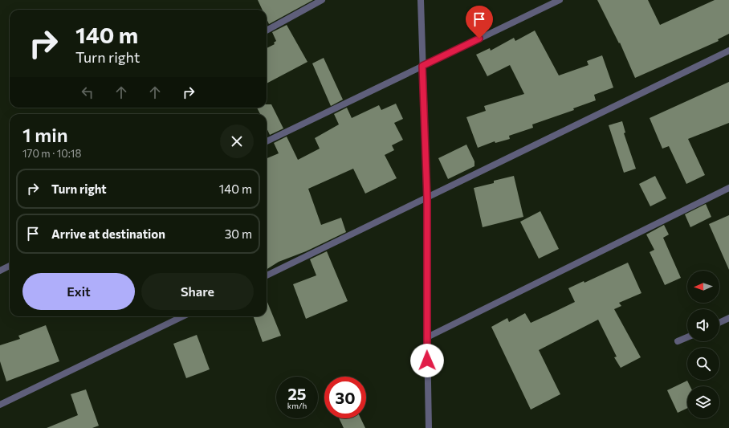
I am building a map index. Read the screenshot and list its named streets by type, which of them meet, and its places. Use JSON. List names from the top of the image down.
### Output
{
  "north": "left",
  "page": {
    "turn": ["140 m", "Turn right"],
    "heading": ["1 min", "170 m · 10:18"],
    "list": [
      {
        "name": "Turn right",
        "value": "140 m"
      },
      {
        "name": "Arrive at destination",
        "value": "30 m"
      }
    ],
    "buttons": ["Exit", "Share"],
    "speed": "25 km/h",
    "limit": "30"
  }
}
